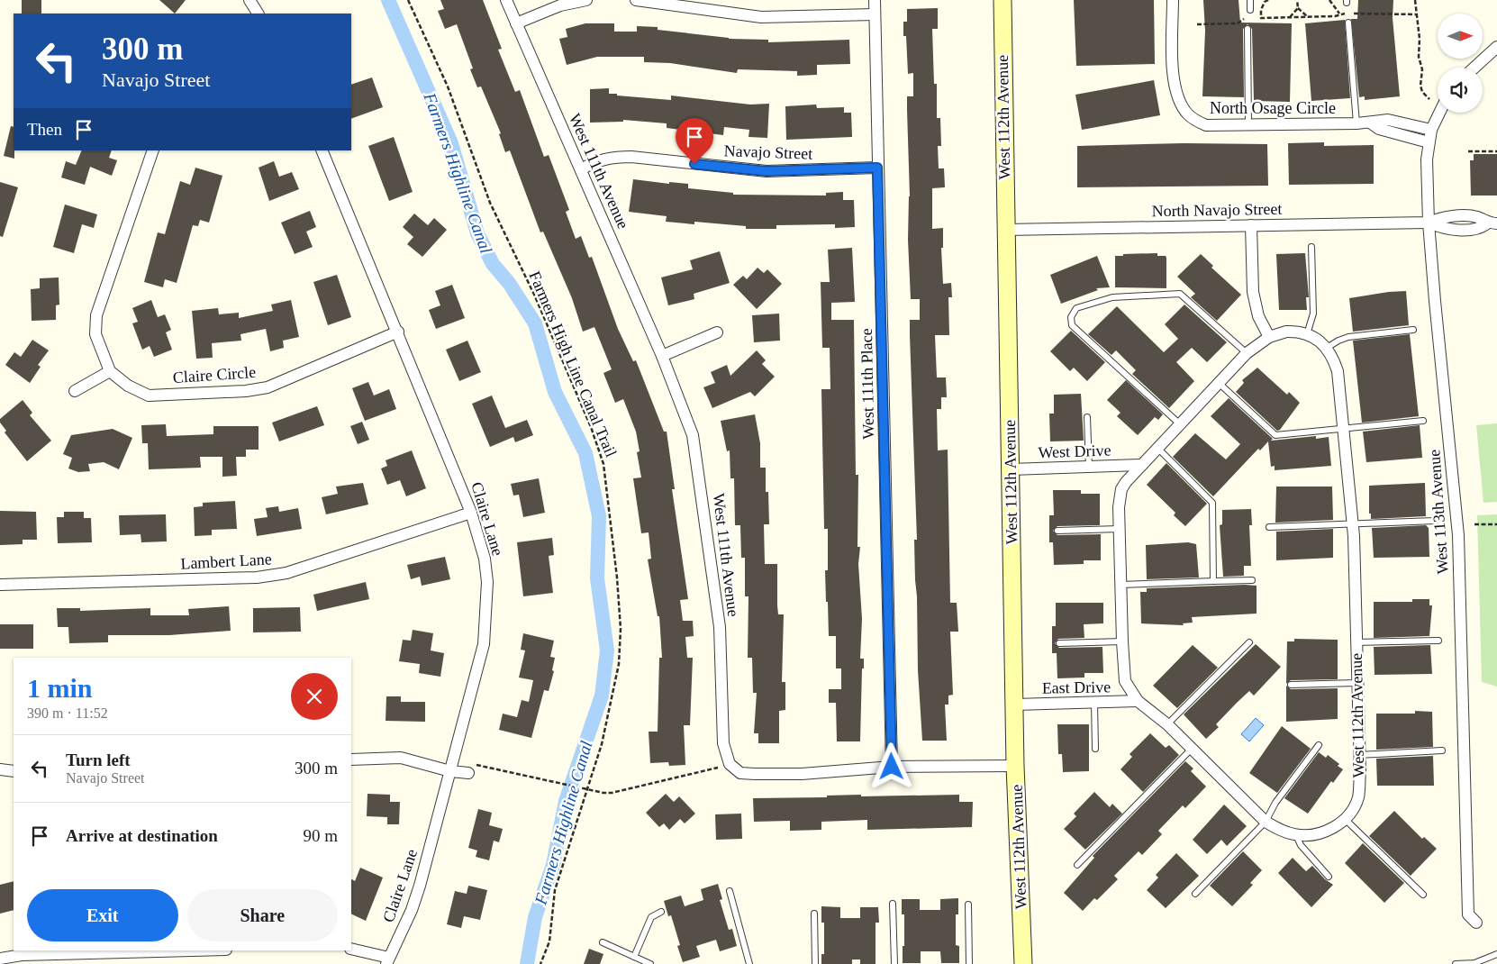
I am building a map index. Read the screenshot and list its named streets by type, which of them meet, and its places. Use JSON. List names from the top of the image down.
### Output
{
  "streets": {
    "main road": ["West 112th Avenue"],
    "street": [
      "North Osage Circle",
      "Navajo Street",
      "West 111th Avenue",
      "North Navajo Street",
      "Claire Circle",
      "West 111th Place",
      "West Drive",
      "West 113th Avenue",
      "Claire Lane",
      "Lambert Lane",
      "East Drive"
    ],
    "path": ["Farmers High Line Canal Trail"]
  },
  "crossings": [
    ["North Osage Circle", "West 113th Avenue"],
    ["West 112th Avenue", "North Navajo Street"],
    ["West 112th Avenue", "West Drive"],
    ["West 112th Avenue", "East Drive"],
    ["Navajo Street", "West 111th Avenue"],
    ["Navajo Street", "West 111th Place"],
    ["North Navajo Street", "West 113th Avenue"],
    ["Claire Circle", "Claire Lane"],
    ["Claire Lane", "Lambert Lane"]
  ],
  "water": ["Farmers Highline Canal"],
  "north": "right",
  "page": {
    "turn": ["300 m", "Navajo Street"],
    "then": "Then",
    "heading": ["1 min", "390 m · 11:52"],
    "list": [
      {
        "name": "Turn left",
        "note": "Navajo Street",
        "value": "300 m"
      },
      {
        "name": "Arrive at destination",
        "value": "90 m"
      }
    ],
    "buttons": ["Exit", "Share"]
  }
}
